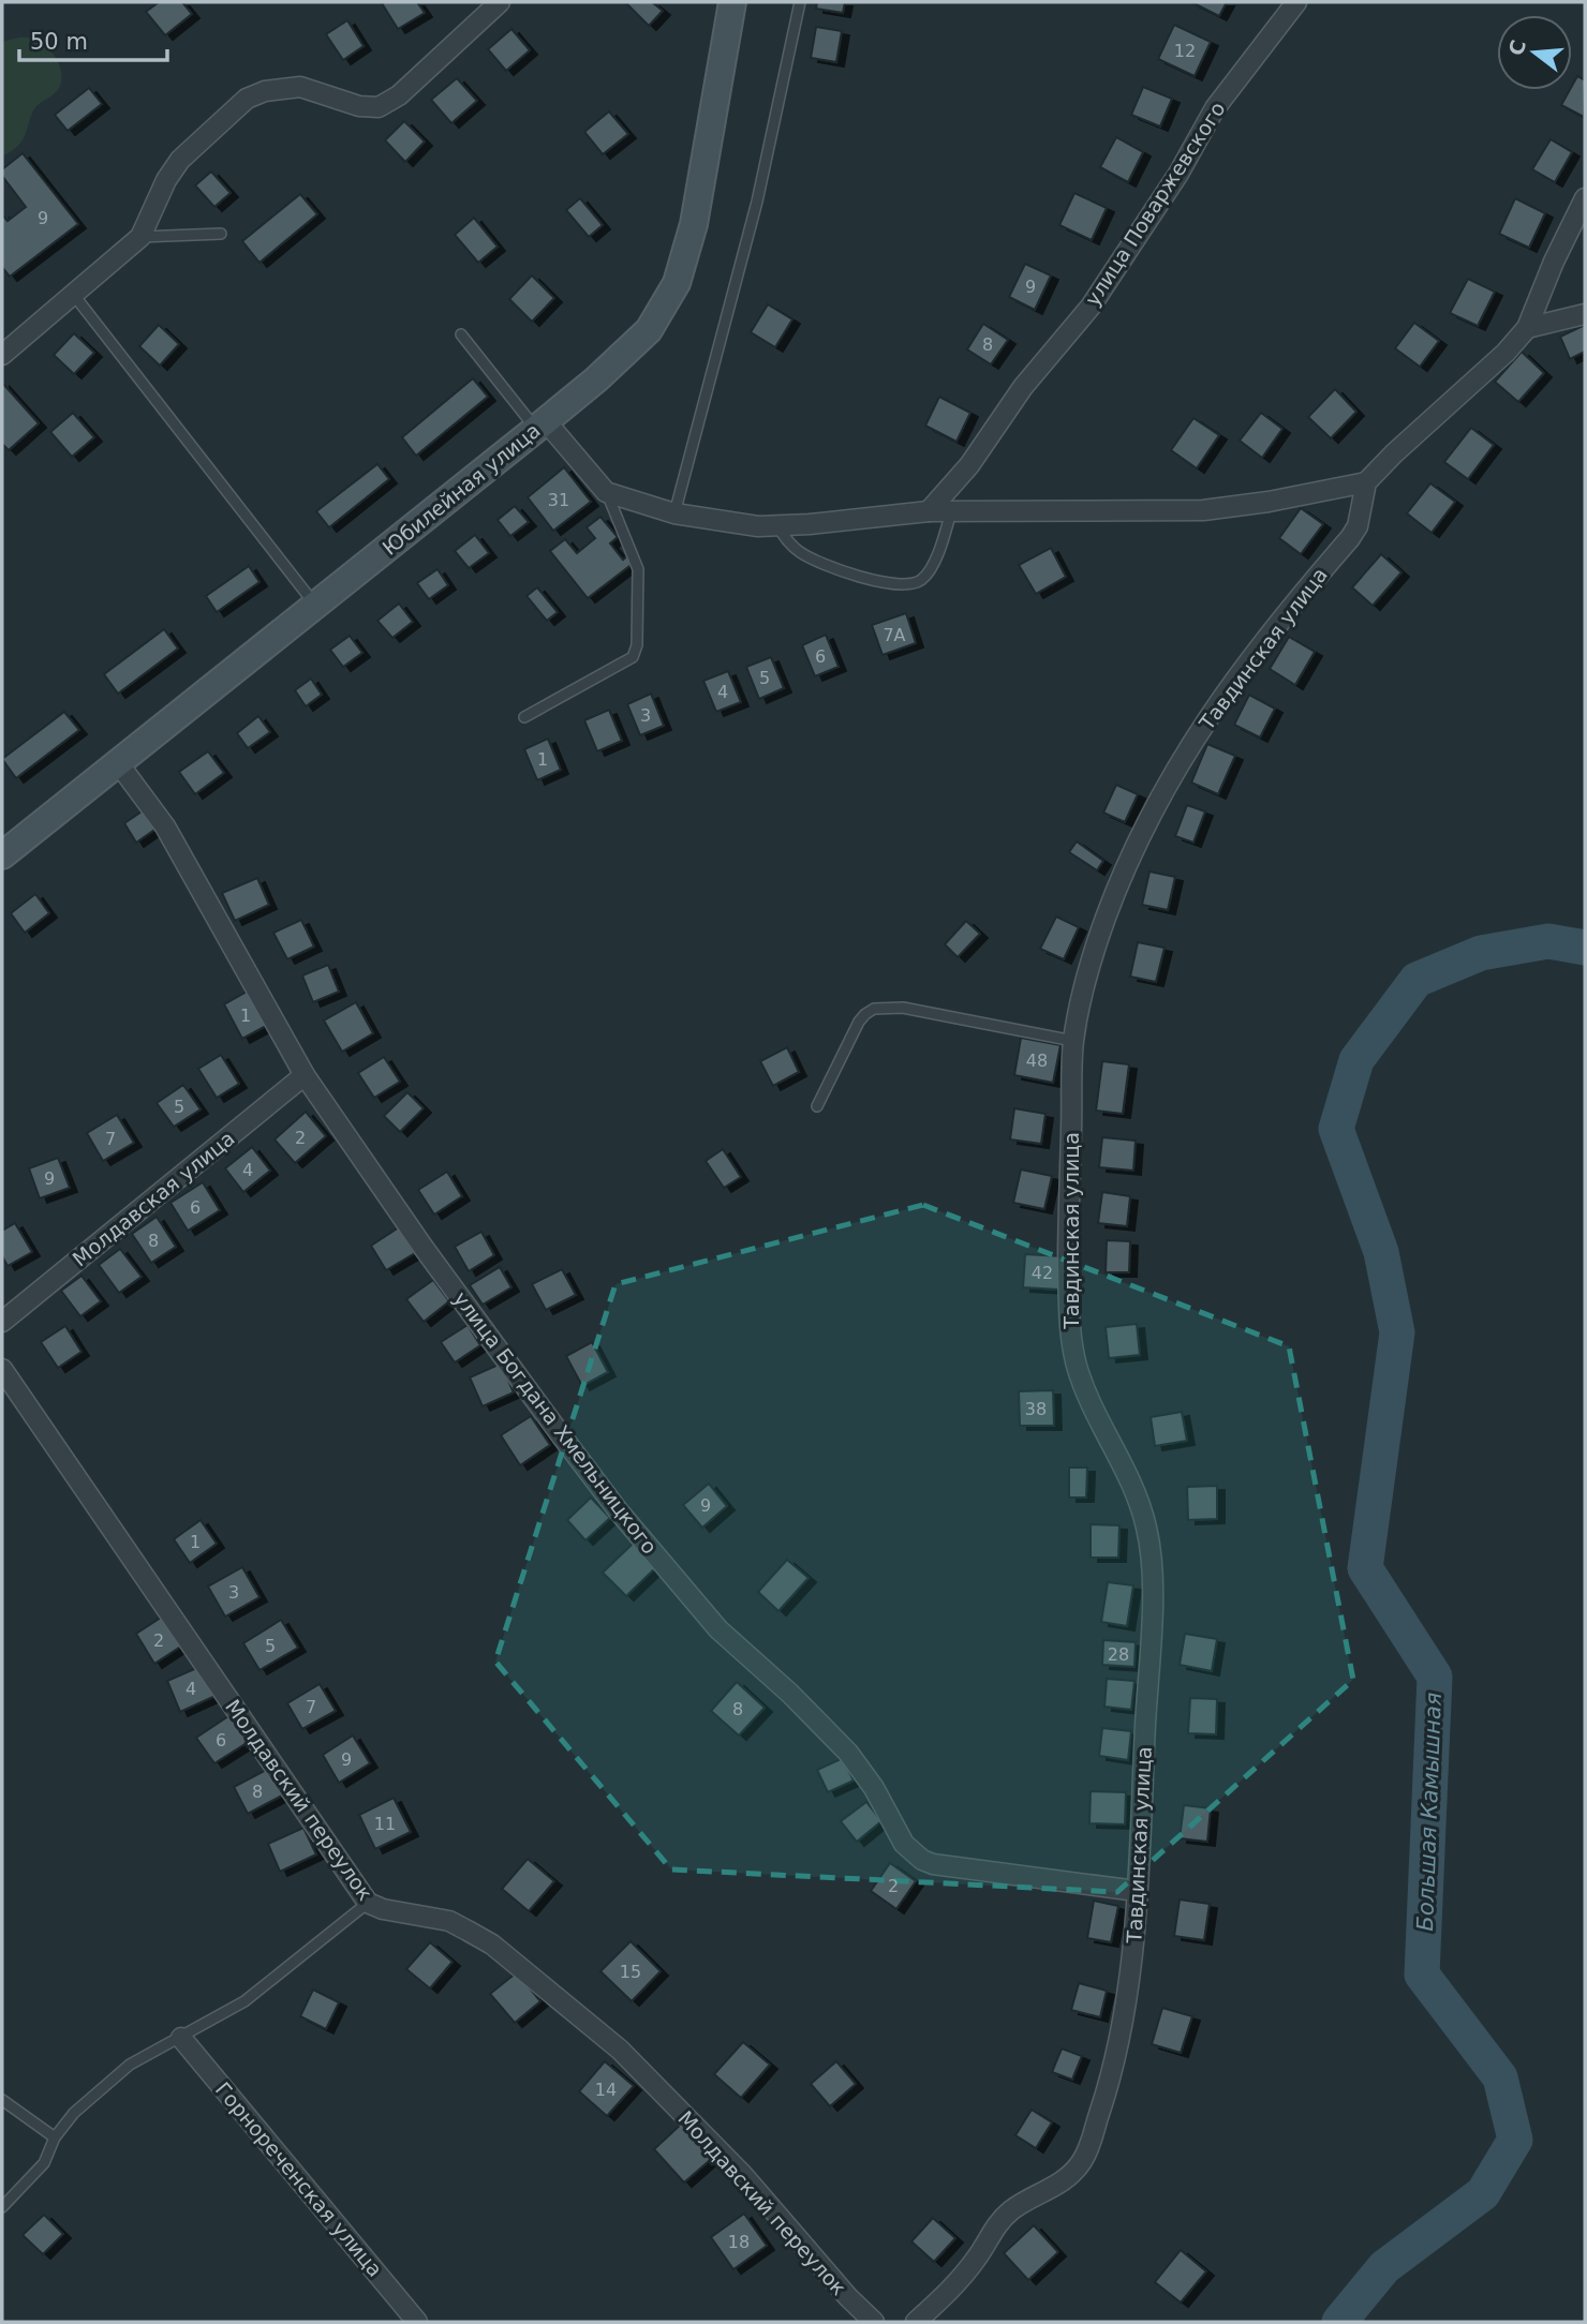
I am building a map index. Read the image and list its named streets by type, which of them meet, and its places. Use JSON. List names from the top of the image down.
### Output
{
  "streets": {
    "street": [
      "улица Поваржевского",
      "Юбилейная улица",
      "Тавдинская улица",
      "Молдавская улица",
      "улица Богдана Хмельницкого",
      "Молдавский переулок",
      "Горнореченская улица"
    ]
  },
  "crossings": [
    ["Юбилейная улица", "улица Богдана Хмельницкого"],
    ["Тавдинская улица", "улица Богдана Хмельницкого"],
    ["Молдавская улица", "улица Богдана Хмельницкого"]
  ],
  "water": ["Большая Камышная"],
  "house_numbers": [
    "12",
    "9",
    "9",
    "8",
    "31",
    "7А",
    "6",
    "5",
    "4",
    "3",
    "1",
    "1",
    "48",
    "5",
    "2",
    "7",
    "4",
    "9",
    "6",
    "8",
    "42",
    "38",
    "9",
    "1",
    "3",
    "2",
    "5",
    "28",
    "4",
    "7",
    "8",
    "6",
    "9",
    "8",
    "11",
    "2",
    "15",
    "14",
    "18"
  ],
  "scale_bar": "50 m",
  "north": "left"
}
